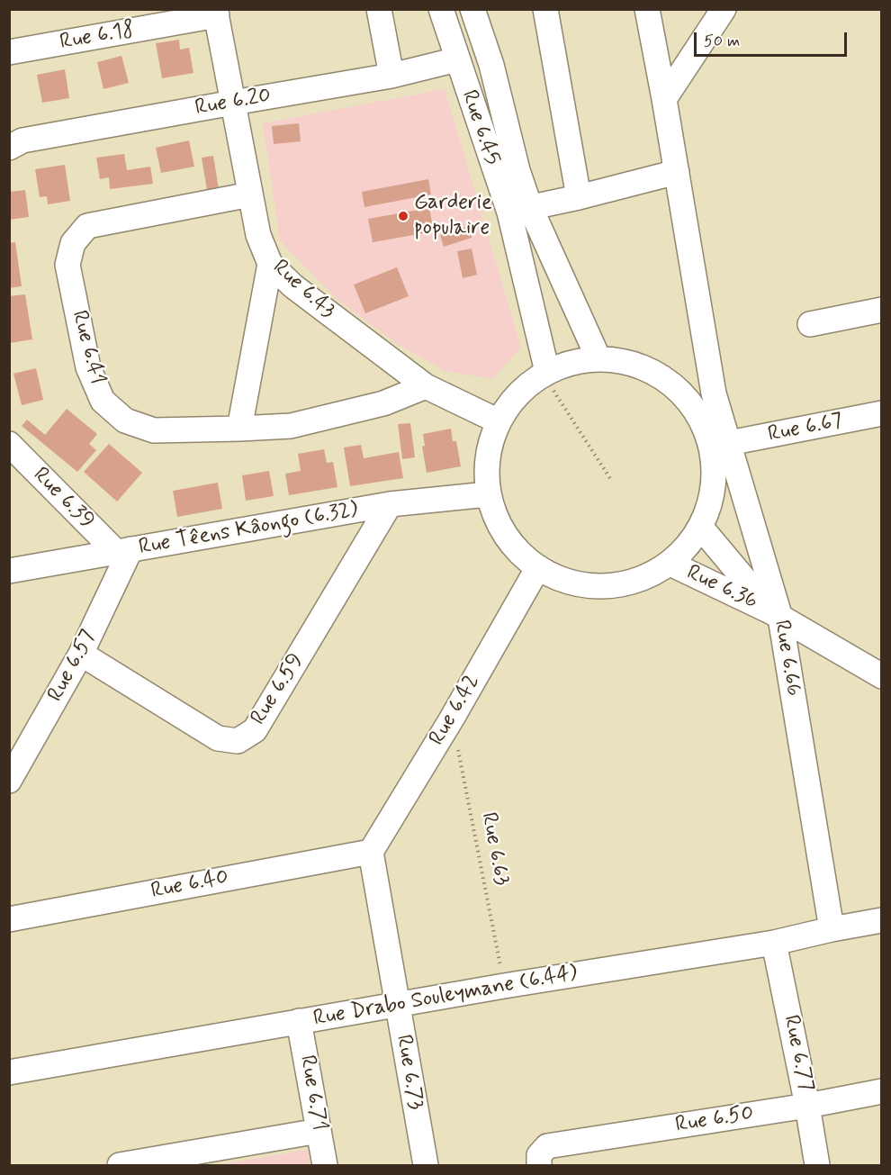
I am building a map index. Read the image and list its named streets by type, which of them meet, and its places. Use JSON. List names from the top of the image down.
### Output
{
  "streets": {
    "street": [
      "Rue 6.18",
      "Rue 6.20",
      "Rue 6.45",
      "Rue 6.43",
      "Rue 6.41",
      "Rue 6.67",
      "Rue 6.39",
      "Rue Têens Kâongo (6.32)",
      "Rue 6.36",
      "Rue 6.66",
      "Rue 6.57",
      "Rue 6.59",
      "Rue 6.42",
      "Rue 6.40",
      "Rue Drabo Souleymane (6.44)",
      "Rue 6.77",
      "Rue 6.73",
      "Rue 6.71",
      "Rue 6.50"
    ],
    "path": ["Rue 6.63"]
  },
  "crossings": [
    ["Rue 6.18", "Rue 6.43"],
    ["Rue 6.20", "Rue 6.45"],
    ["Rue 6.20", "Rue 6.43"],
    ["Rue 6.43", "Rue 6.41"],
    ["Rue 6.67", "Rue 6.66"],
    ["Rue 6.39", "Rue Têens Kâongo (6.32)"],
    ["Rue 6.39", "Rue 6.57"],
    ["Rue Têens Kâongo (6.32)", "Rue 6.57"],
    ["Rue Têens Kâongo (6.32)", "Rue 6.59"],
    ["Rue 6.36", "Rue 6.66"],
    ["Rue 6.66", "Rue Drabo Souleymane (6.44)"],
    ["Rue 6.57", "Rue 6.59"],
    ["Rue 6.42", "Rue 6.63"],
    ["Rue 6.42", "Rue 6.40"],
    ["Rue 6.42", "Rue 6.73"],
    ["Rue 6.63", "Rue Drabo Souleymane (6.44)"],
    ["Rue 6.40", "Rue 6.73"],
    ["Rue Drabo Souleymane (6.44)", "Rue 6.77"],
    ["Rue Drabo Souleymane (6.44)", "Rue 6.73"],
    ["Rue Drabo Souleymane (6.44)", "Rue 6.71"],
    ["Rue 6.77", "Rue 6.50"]
  ],
  "places": ["Garderie populaire"],
  "scale_bar": "50 m"
}
